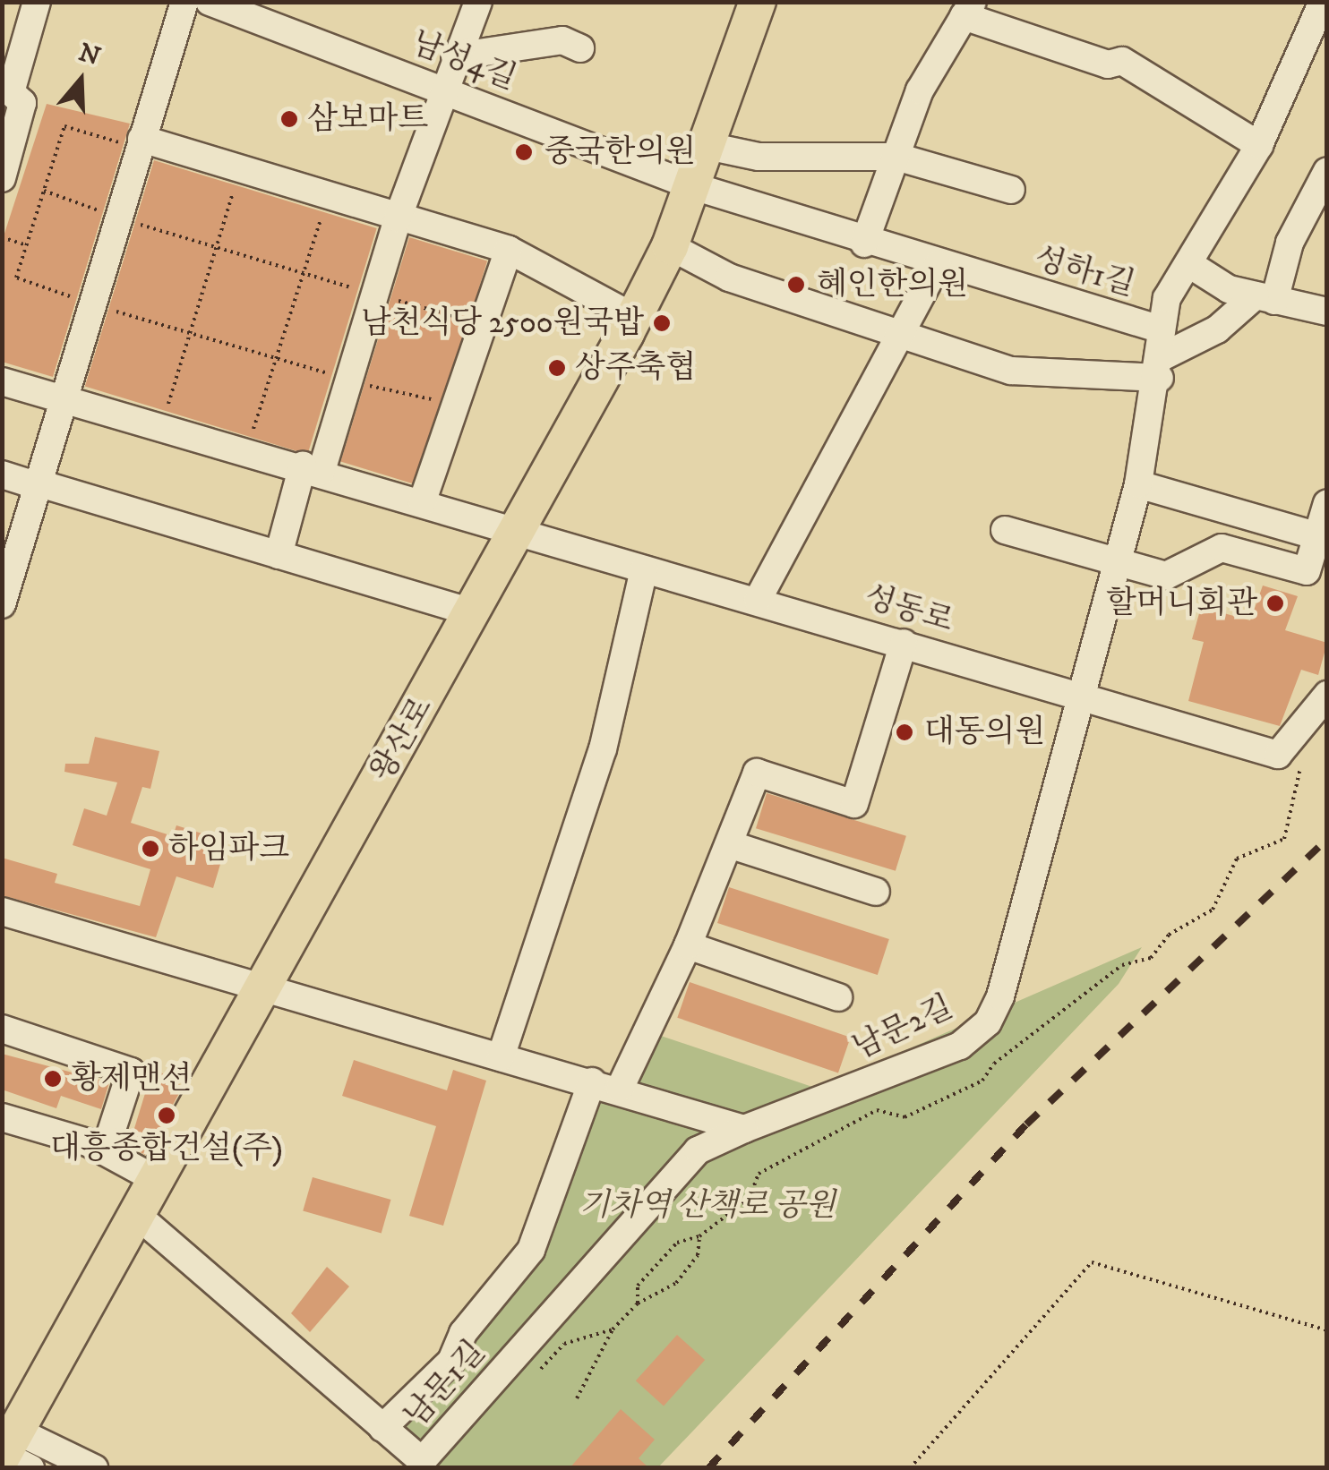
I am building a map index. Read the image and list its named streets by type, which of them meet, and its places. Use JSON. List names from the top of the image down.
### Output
{
  "streets": {
    "main road": ["왕산로"],
    "street": [
      "남성4길",
      "성하1길",
      "성동로",
      "남문2길",
      "남문1길"
    ]
  },
  "crossings": [
    ["남성4길", "성하1길"],
    ["남성4길", "왕산로"],
    ["성하1길", "왕산로"],
    ["성하1길", "남문2길"],
    ["성동로", "왕산로"],
    ["성동로", "남문2길"],
    ["왕산로", "남문1길"],
    ["남문2길", "남문1길"]
  ],
  "parks": ["기차역 산책로 공원"],
  "places": [
    "삼보마트",
    "중국한의원",
    "혜인한의원",
    "남천식당 2500원국밥",
    "상주축협",
    "할머니회관",
    "대동의원",
    "하임파크",
    "황제맨션",
    "대흥종합건설(주)"
  ],
  "north": "top"
}
